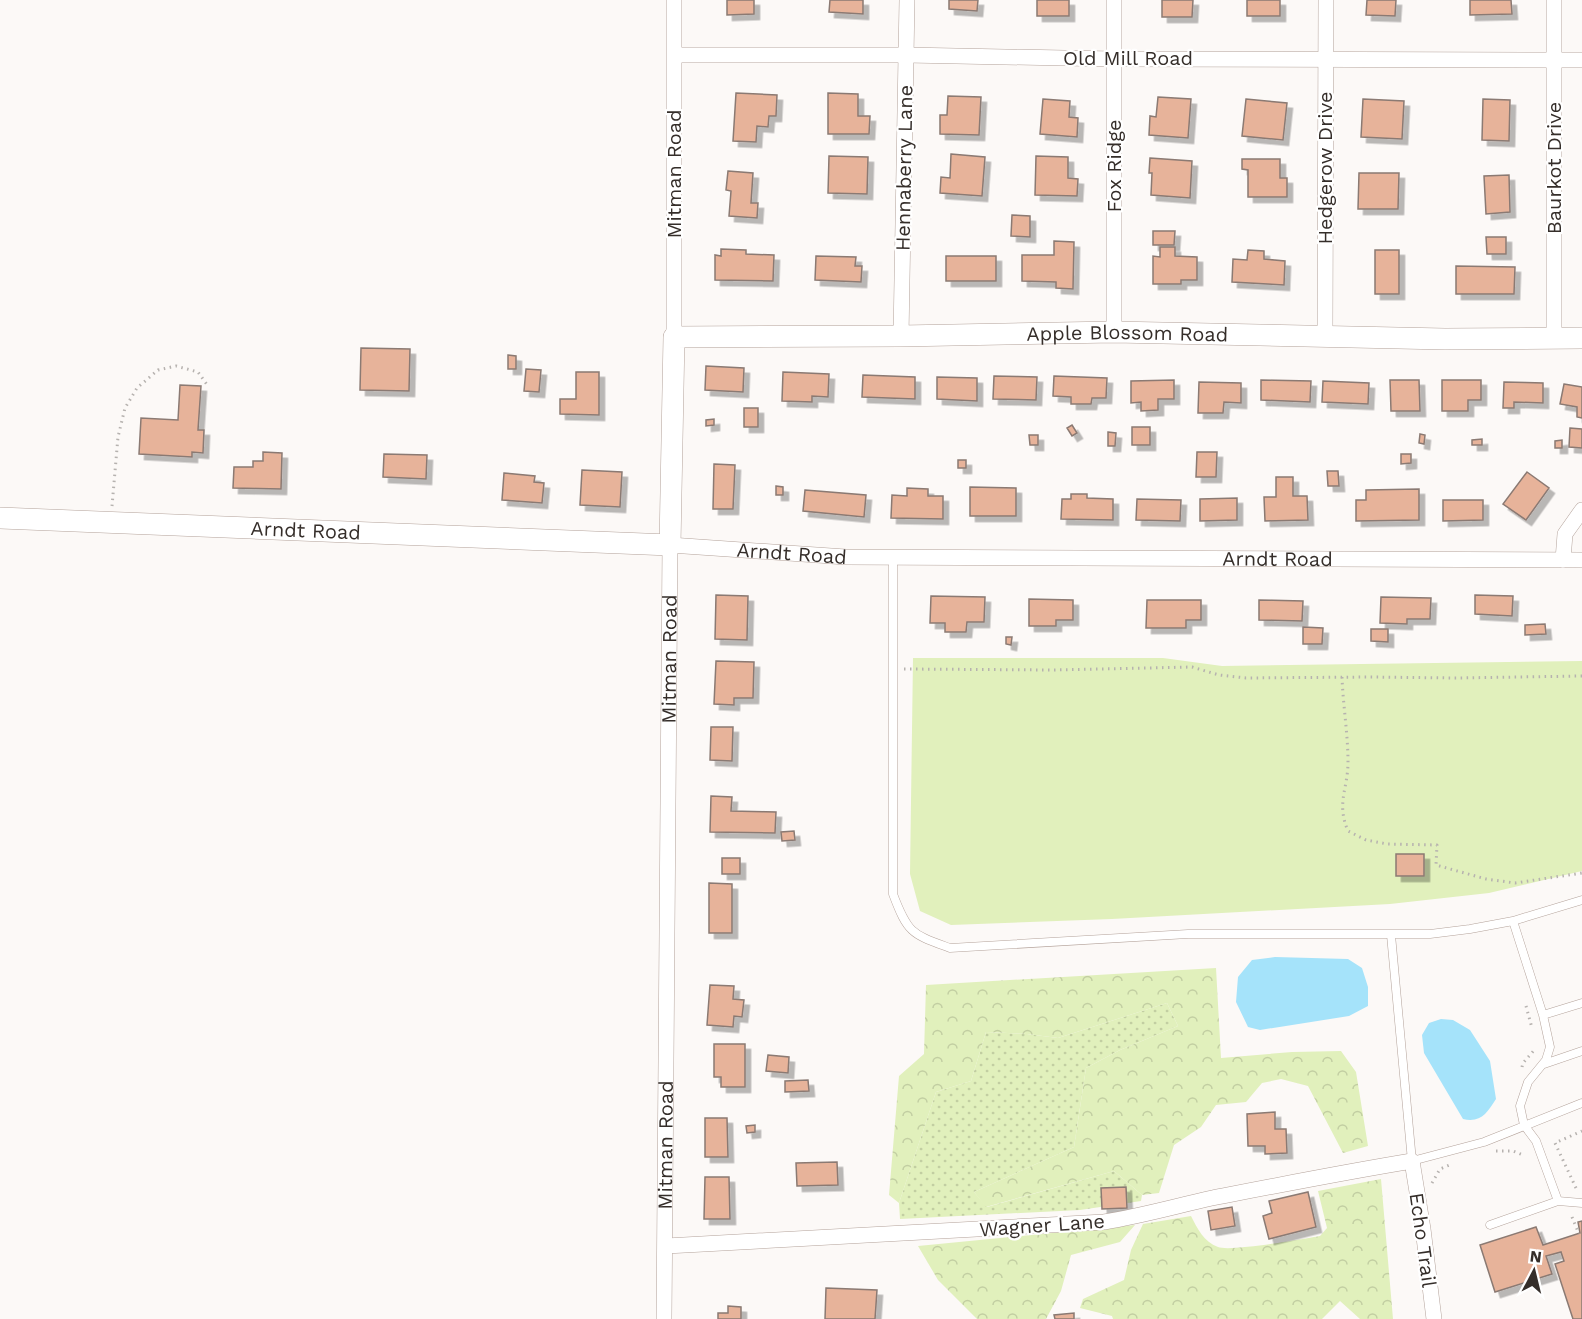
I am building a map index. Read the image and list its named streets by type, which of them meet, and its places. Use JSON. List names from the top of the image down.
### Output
{
  "streets": {
    "street": [
      "Old Mill Road",
      "Fox Ridge",
      "Hennaberry Lane",
      "Hedgerow Drive",
      "Baurkot Drive",
      "Mitman Road",
      "Apple Blossom Road",
      "Arndt Road",
      "Wagner Lane",
      "Echo Trail"
    ]
  },
  "crossings": [
    ["Old Mill Road", "Fox Ridge"],
    ["Old Mill Road", "Hennaberry Lane"],
    ["Old Mill Road", "Hedgerow Drive"],
    ["Old Mill Road", "Baurkot Drive"],
    ["Old Mill Road", "Mitman Road"],
    ["Fox Ridge", "Apple Blossom Road"],
    ["Hennaberry Lane", "Apple Blossom Road"],
    ["Hedgerow Drive", "Apple Blossom Road"],
    ["Baurkot Drive", "Apple Blossom Road"],
    ["Mitman Road", "Apple Blossom Road"],
    ["Mitman Road", "Arndt Road"],
    ["Mitman Road", "Wagner Lane"],
    ["Wagner Lane", "Echo Trail"]
  ],
  "north": "top"
}
